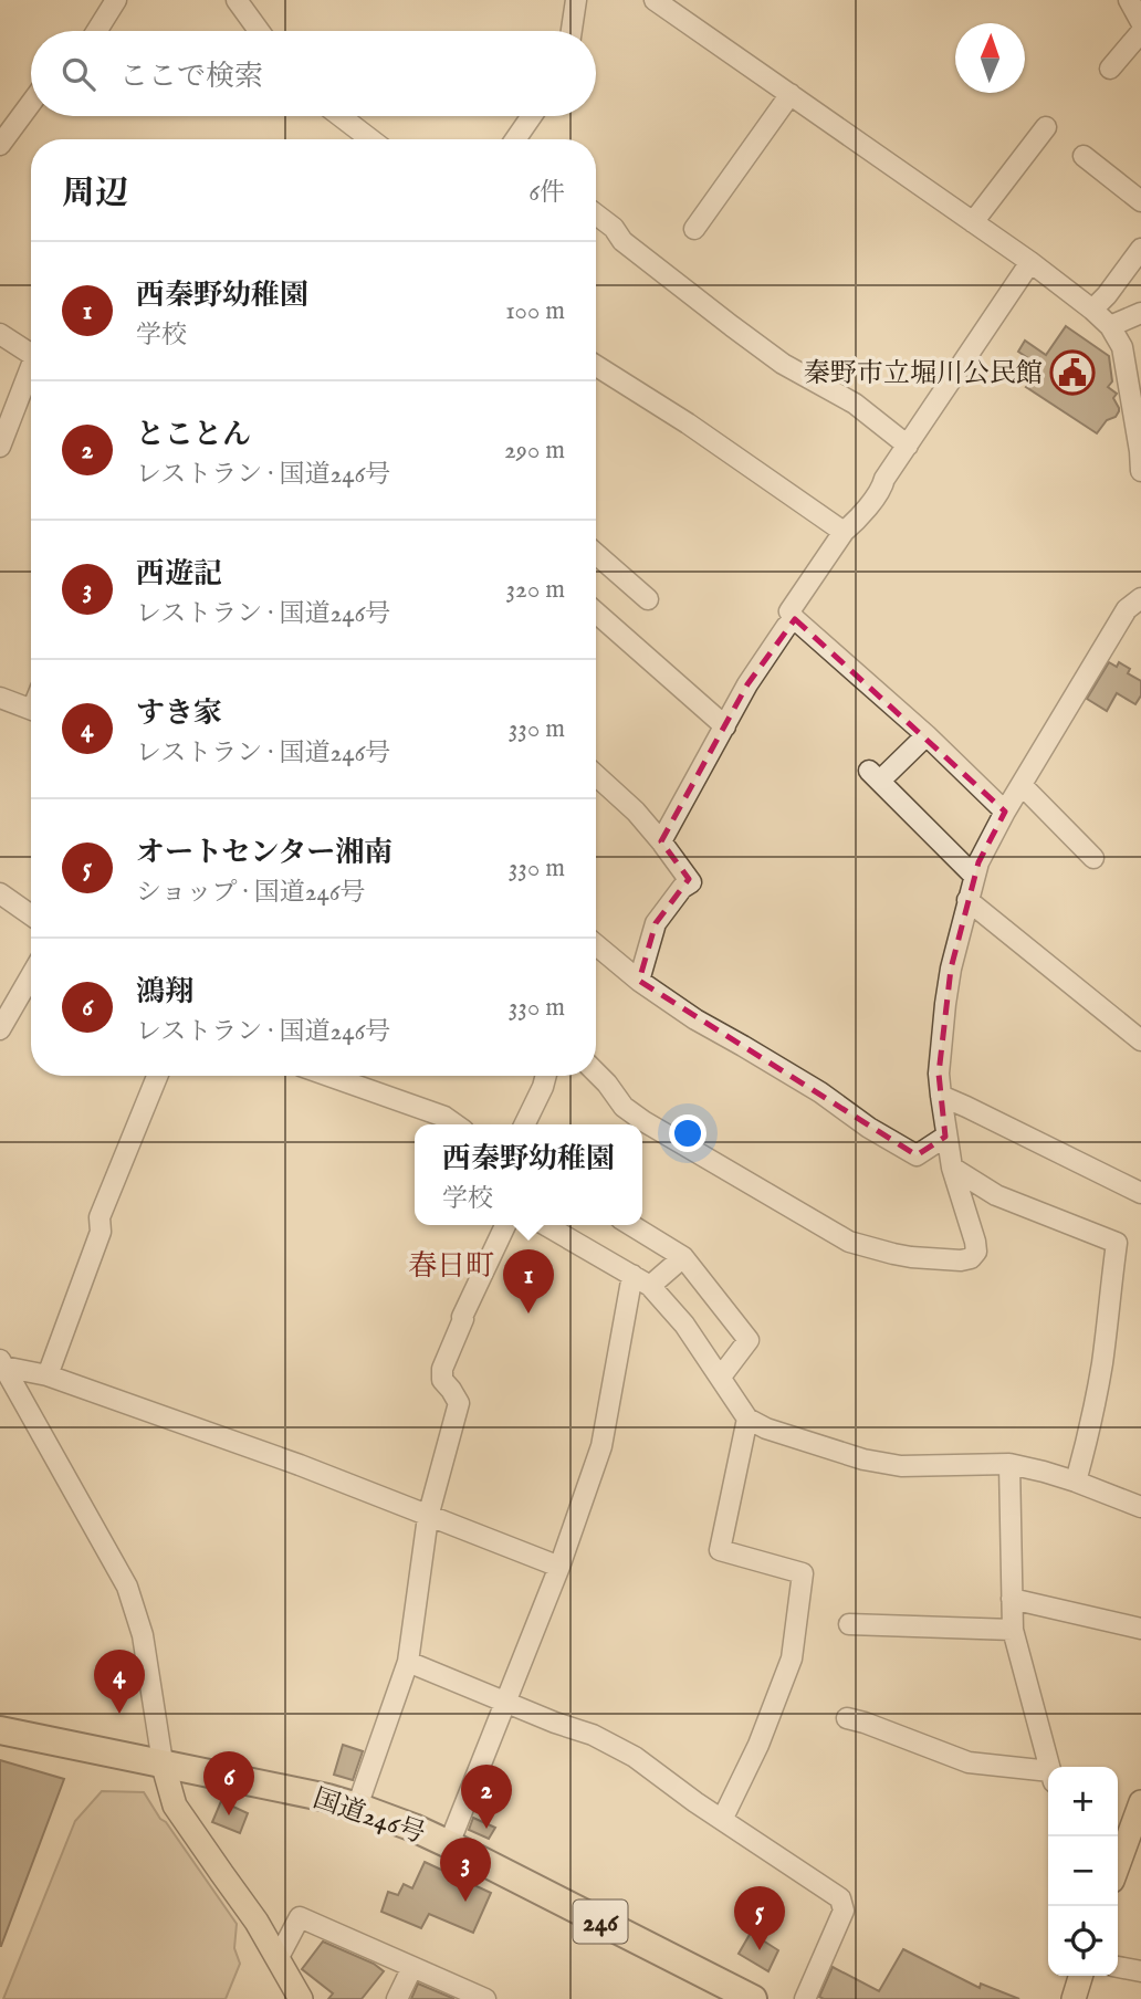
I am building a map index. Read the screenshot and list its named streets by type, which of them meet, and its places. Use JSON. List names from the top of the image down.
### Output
{
  "streets": {
    "highway": ["国道246号", "246"]
  },
  "districts": ["春日町"],
  "places": {
    "public building": ["秦野市立堀川公民館"]
  },
  "north": "top",
  "page": {
    "search": "ここで検索",
    "heading": ["周辺", "6件"],
    "list": [
      {
        "mark": "1",
        "name": "西秦野幼稚園",
        "note": "学校",
        "value": "100 m"
      },
      {
        "mark": "2",
        "name": "とことん",
        "note": "レストラン · 国道246号",
        "value": "290 m"
      },
      {
        "mark": "3",
        "name": "西遊記",
        "note": "レストラン · 国道246号",
        "value": "320 m"
      },
      {
        "mark": "4",
        "name": "すき家",
        "note": "レストラン · 国道246号",
        "value": "330 m"
      },
      {
        "mark": "5",
        "name": "オートセンター湘南",
        "note": "ショップ · 国道246号",
        "value": "330 m"
      },
      {
        "mark": "6",
        "name": "鴻翔",
        "note": "レストラン · 国道246号",
        "value": "330 m"
      }
    ],
    "popup": ["西秦野幼稚園", "学校"],
    "pins": [
      "1",
      "4",
      "6",
      "2",
      "3",
      "5"
    ],
    "map_buttons": ["+", "−"]
  }
}
